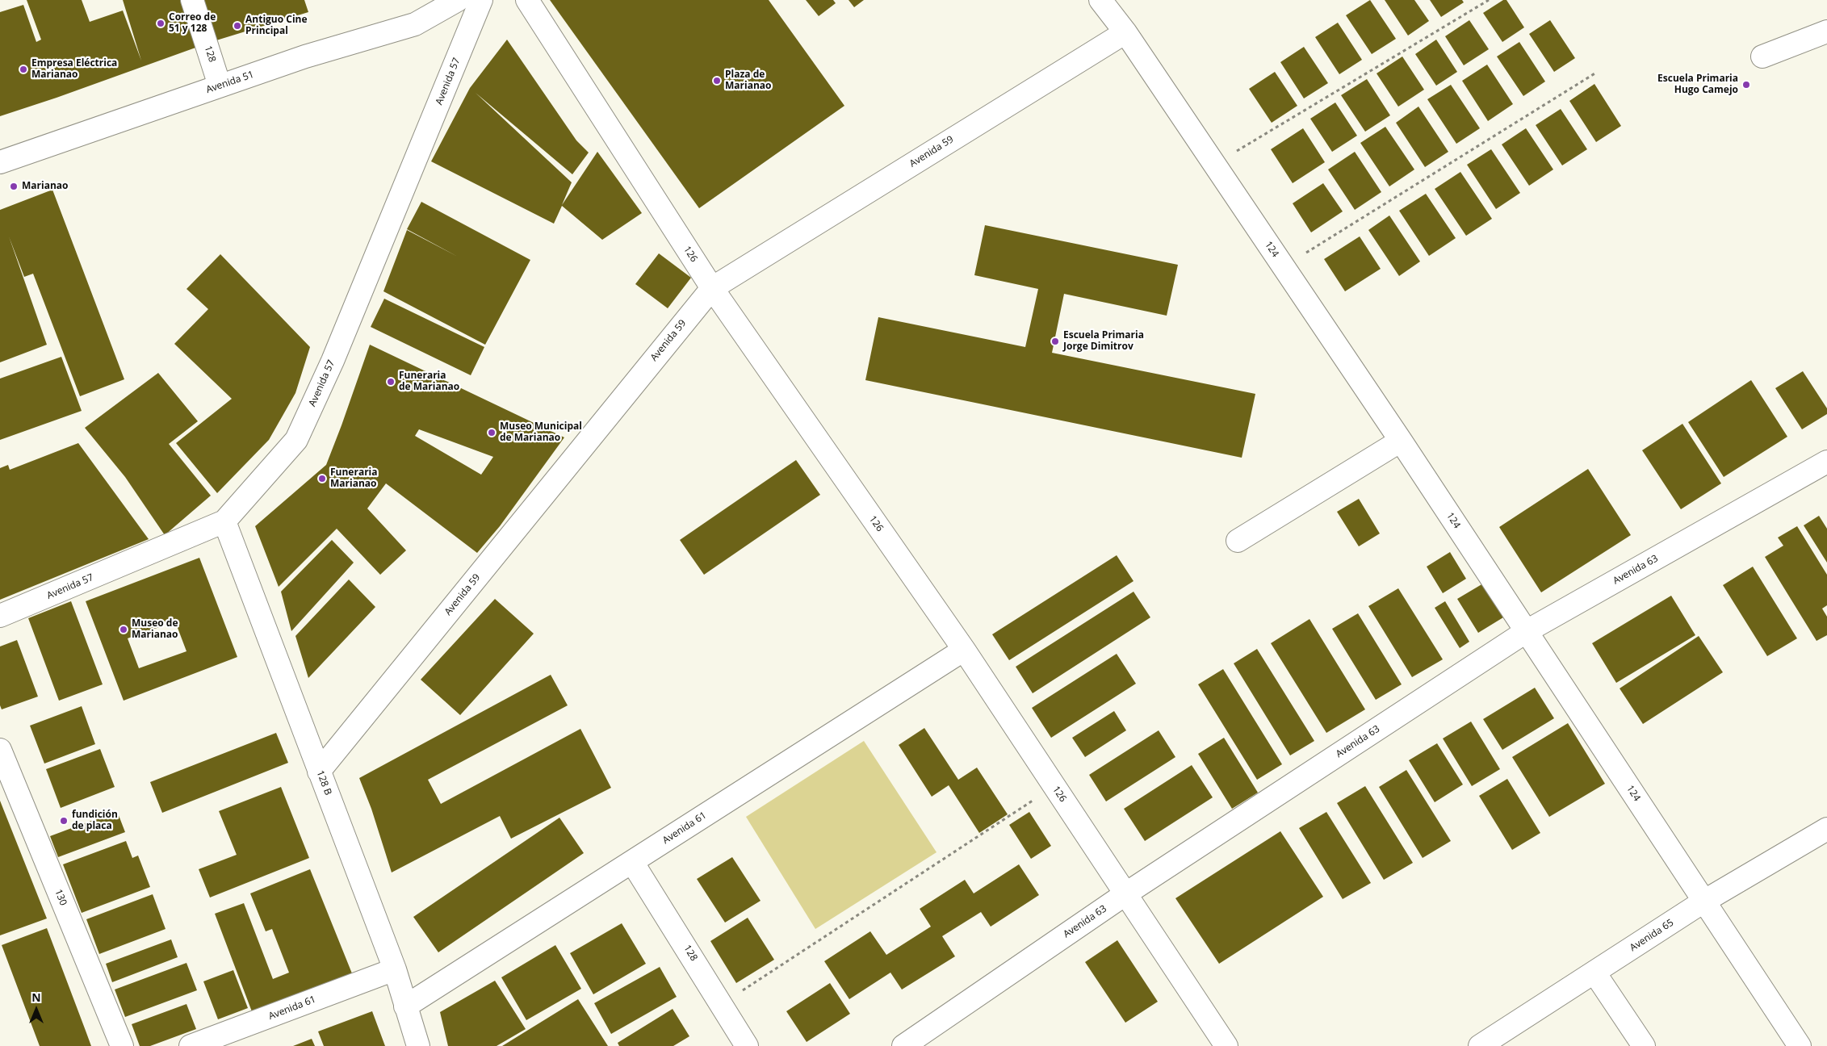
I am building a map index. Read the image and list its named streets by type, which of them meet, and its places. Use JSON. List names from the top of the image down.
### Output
{
  "streets": {
    "street": [
      "128",
      "Avenida 57",
      "Avenida 51",
      "Avenida 59",
      "124",
      "126",
      "Avenida 63",
      "128 B",
      "Avenida 61",
      "130",
      "Avenida 65"
    ]
  },
  "crossings": [
    ["128", "Avenida 51"],
    ["128", "Avenida 61"],
    ["Avenida 57", "128 B"],
    ["Avenida 59", "124"],
    ["Avenida 59", "126"],
    ["Avenida 59", "128 B"],
    ["124", "Avenida 63"],
    ["124", "Avenida 65"],
    ["126", "Avenida 63"],
    ["126", "Avenida 61"],
    ["128 B", "Avenida 61"]
  ],
  "places": [
    "Correo de 51 y 128",
    "Antiguo Cine Principal",
    "Empresa Eléctrica Marianao",
    "Plaza de Marianao",
    "Escuela Primaria Hugo Camejo",
    "Marianao",
    "Escuela Primaria Jorge Dimitrov",
    "Funeraria de Marianao",
    "Museo Municipal de Marianao",
    "Funeraria Marianao",
    "Museo de Marianao",
    "fundición de placa"
  ],
  "north": "top"
}
